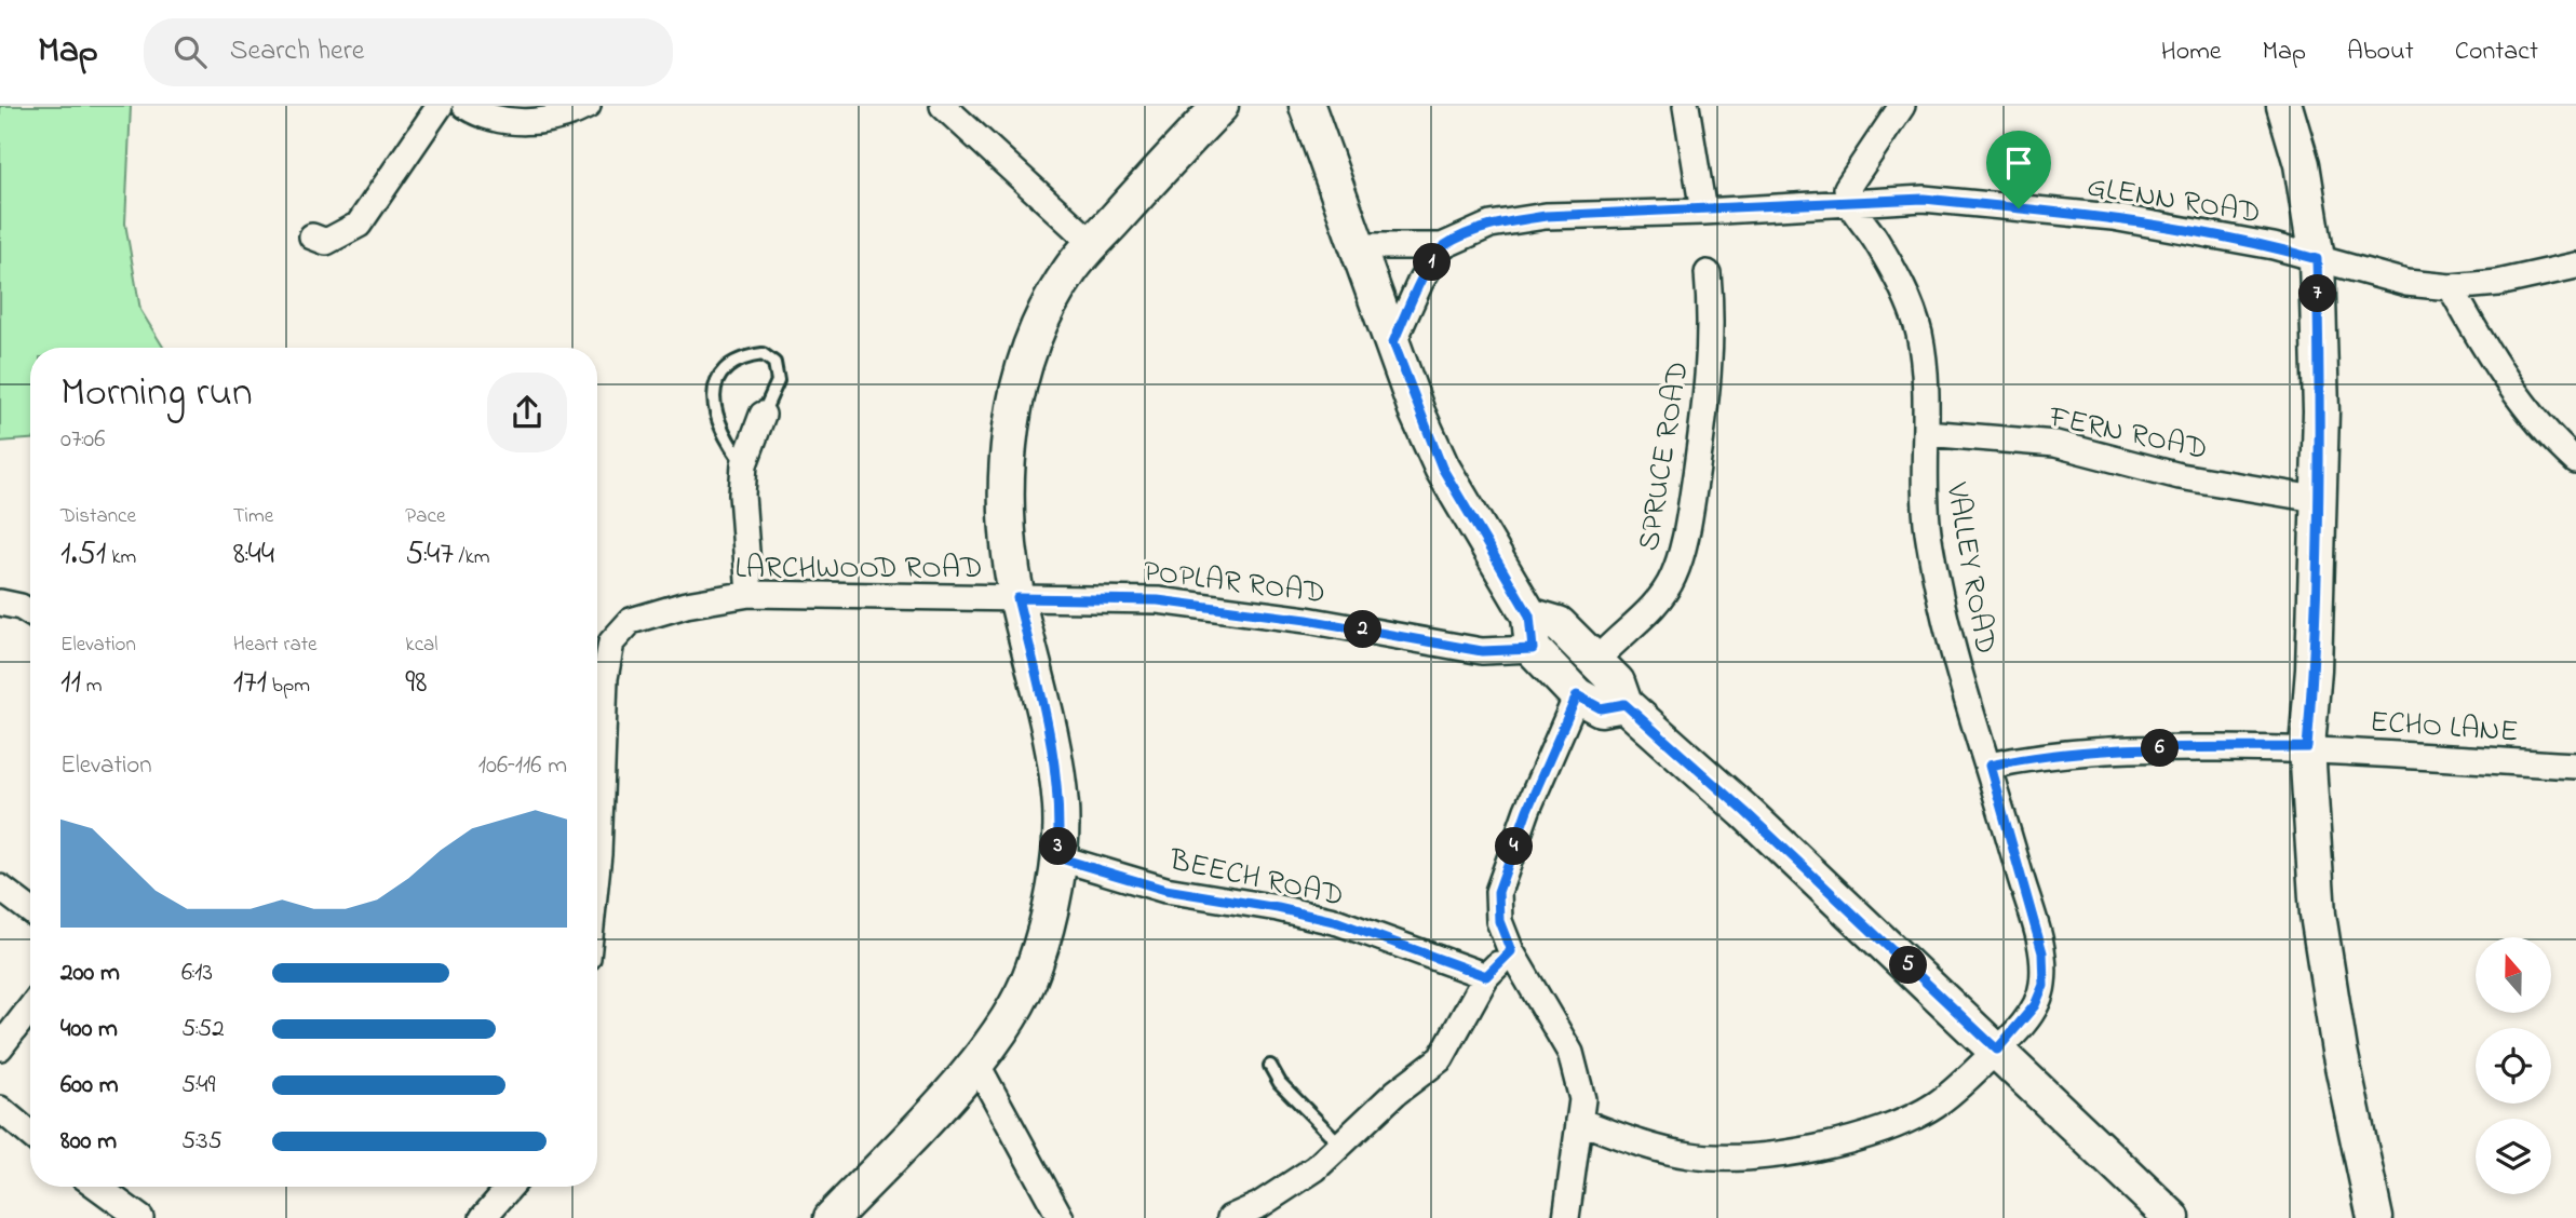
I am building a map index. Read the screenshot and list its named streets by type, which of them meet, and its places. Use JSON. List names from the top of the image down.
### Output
{
  "streets": {
    "street": [
      "GLENN ROAD",
      "FERN ROAD",
      "SPRUCE ROAD",
      "LARCHWOOD ROAD",
      "VALLEY ROAD",
      "POPLAR ROAD",
      "ECHO LANE",
      "BEECH ROAD"
    ]
  },
  "crossings": [
    ["GLENN ROAD", "VALLEY ROAD"],
    ["FERN ROAD", "VALLEY ROAD"],
    ["LARCHWOOD ROAD", "POPLAR ROAD"],
    ["VALLEY ROAD", "ECHO LANE"]
  ],
  "north": "top",
  "page": {
    "header": "Map",
    "search": "Search here",
    "nav": [
      "Home",
      "Map",
      "About",
      "Contact"
    ],
    "pins": [
      "1",
      "7",
      "2",
      "6",
      "3",
      "4",
      "5"
    ],
    "heading": ["Morning run", "07:06"],
    "stats": [
      ["Distance", "1.51 km"],
      ["Time", "8:44"],
      ["Pace", "5:47 /km"],
      ["Elevation", "11 m"],
      ["Heart rate", "171 bpm"],
      ["kcal", "98"]
    ],
    "chart": ["Elevation", "106–116 m"],
    "list": [
      {
        "name": "200 m",
        "note": "6:13"
      },
      {
        "name": "400 m",
        "note": "5:52"
      },
      {
        "name": "600 m",
        "note": "5:49"
      },
      {
        "name": "800 m",
        "note": "5:35"
      }
    ]
  }
}
